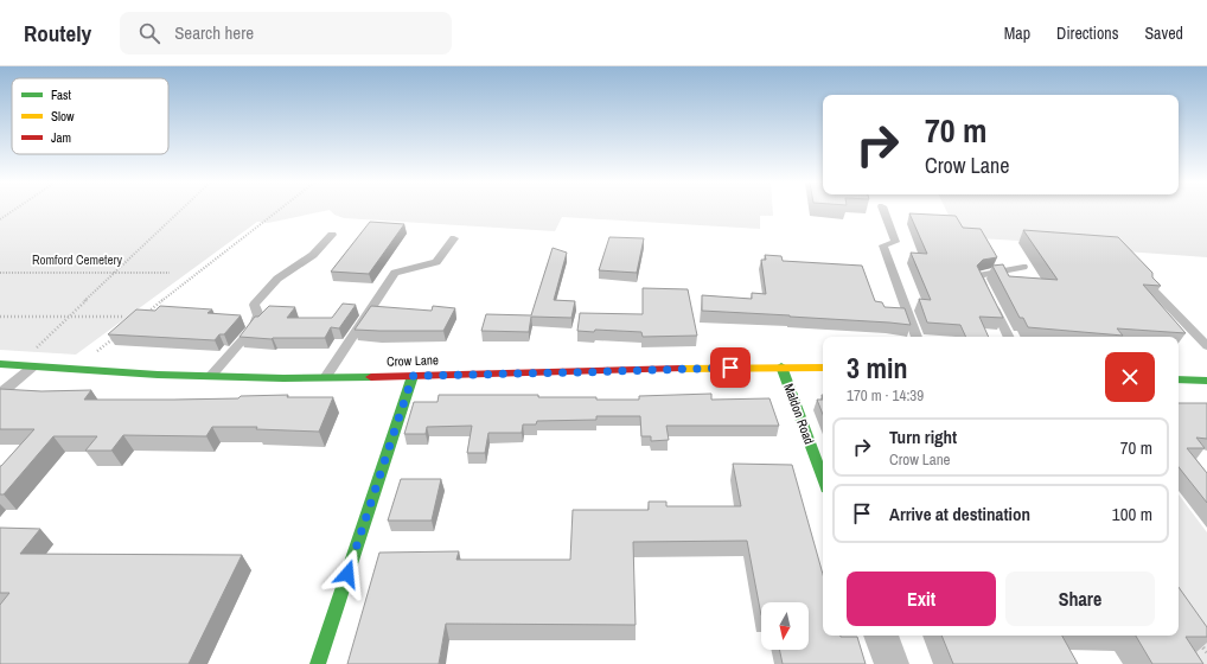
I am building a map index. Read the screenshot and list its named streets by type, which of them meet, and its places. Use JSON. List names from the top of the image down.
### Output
{
  "streets": {
    "street": ["Crow Lane", "Maldon Road"]
  },
  "crossings": [
    ["Crow Lane", "Maldon Road"]
  ],
  "parks": ["Romford Cemetery"],
  "legend": ["Fast", "Slow", "Jam"],
  "north": "bottom",
  "page": {
    "header": "Routely",
    "search": "Search here",
    "nav": ["Map", "Directions", "Saved"],
    "turn": ["70 m", "Crow Lane"],
    "heading": ["3 min", "170 m · 14:39"],
    "list": [
      {
        "name": "Turn right",
        "note": "Crow Lane",
        "value": "70 m"
      },
      {
        "name": "Arrive at destination",
        "value": "100 m"
      }
    ],
    "buttons": ["Exit", "Share"]
  }
}
